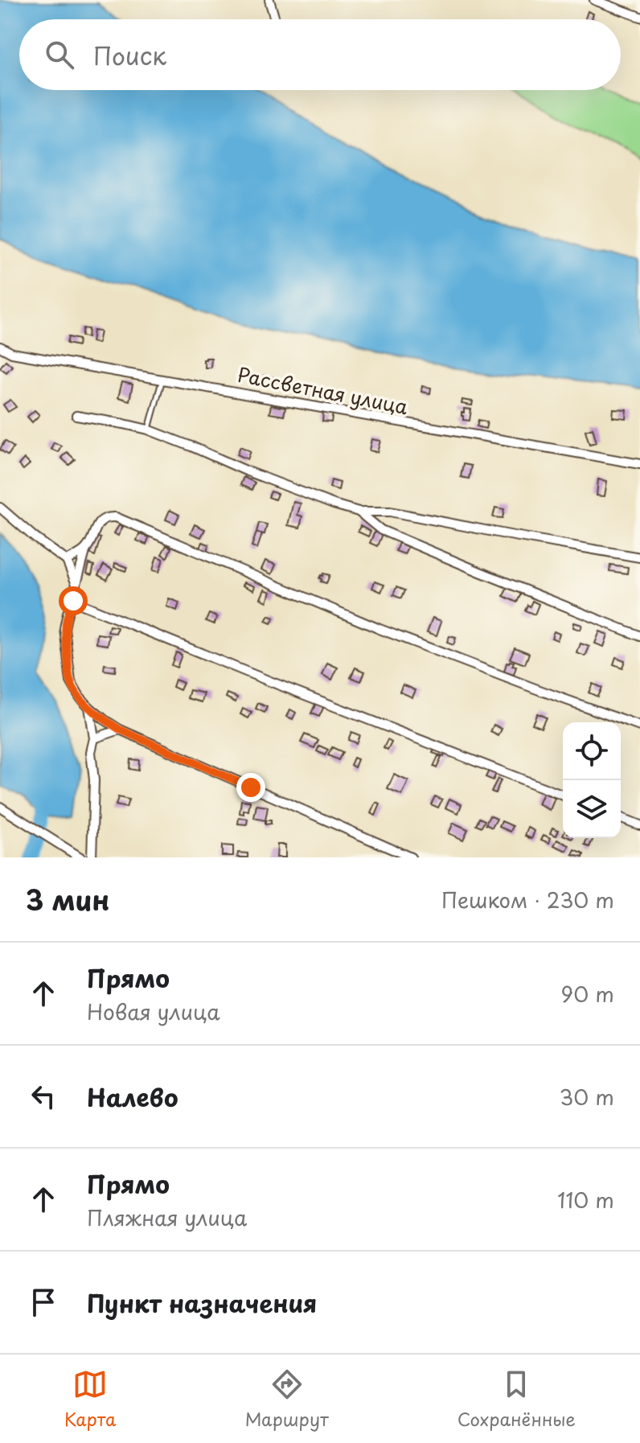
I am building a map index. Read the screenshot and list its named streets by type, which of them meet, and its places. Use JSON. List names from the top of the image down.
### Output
{
  "streets": {
    "street": ["Рассветная улица"]
  },
  "page": {
    "search": "Поиск",
    "heading": ["3 мин", "Пешком · 230 m"],
    "list": [
      ["Прямо", "Новая улица", "90 m"],
      ["Налево", "30 m"],
      ["Прямо", "Пляжная улица", "110 m"],
      "Пункт назначения"
    ],
    "nav": ["Карта", "Маршрут", "Сохранённые"]
  }
}
